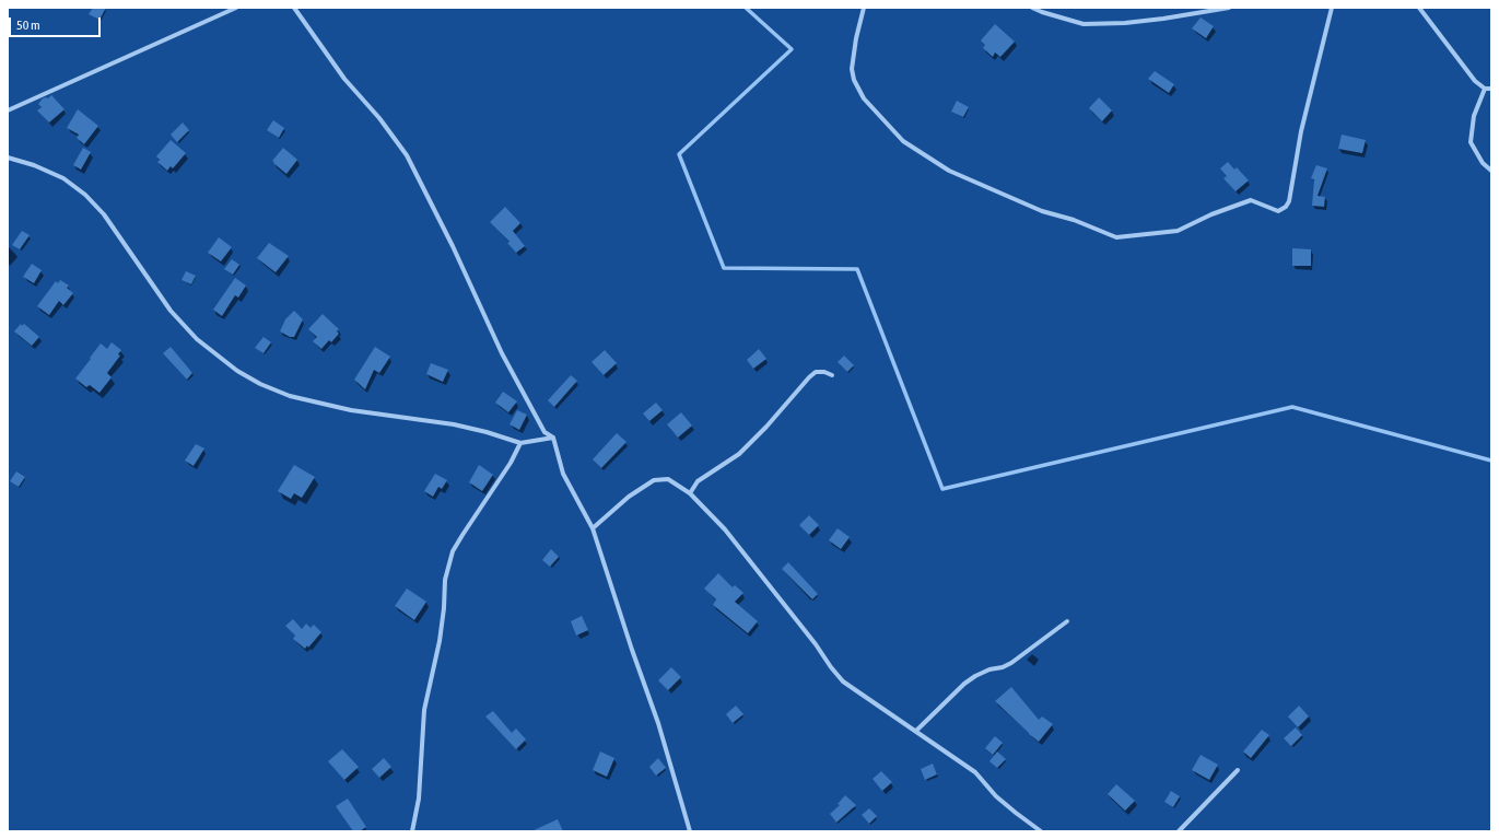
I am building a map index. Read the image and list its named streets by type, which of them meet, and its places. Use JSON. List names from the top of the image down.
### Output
{
  "scale_bar": "50 m"
}
